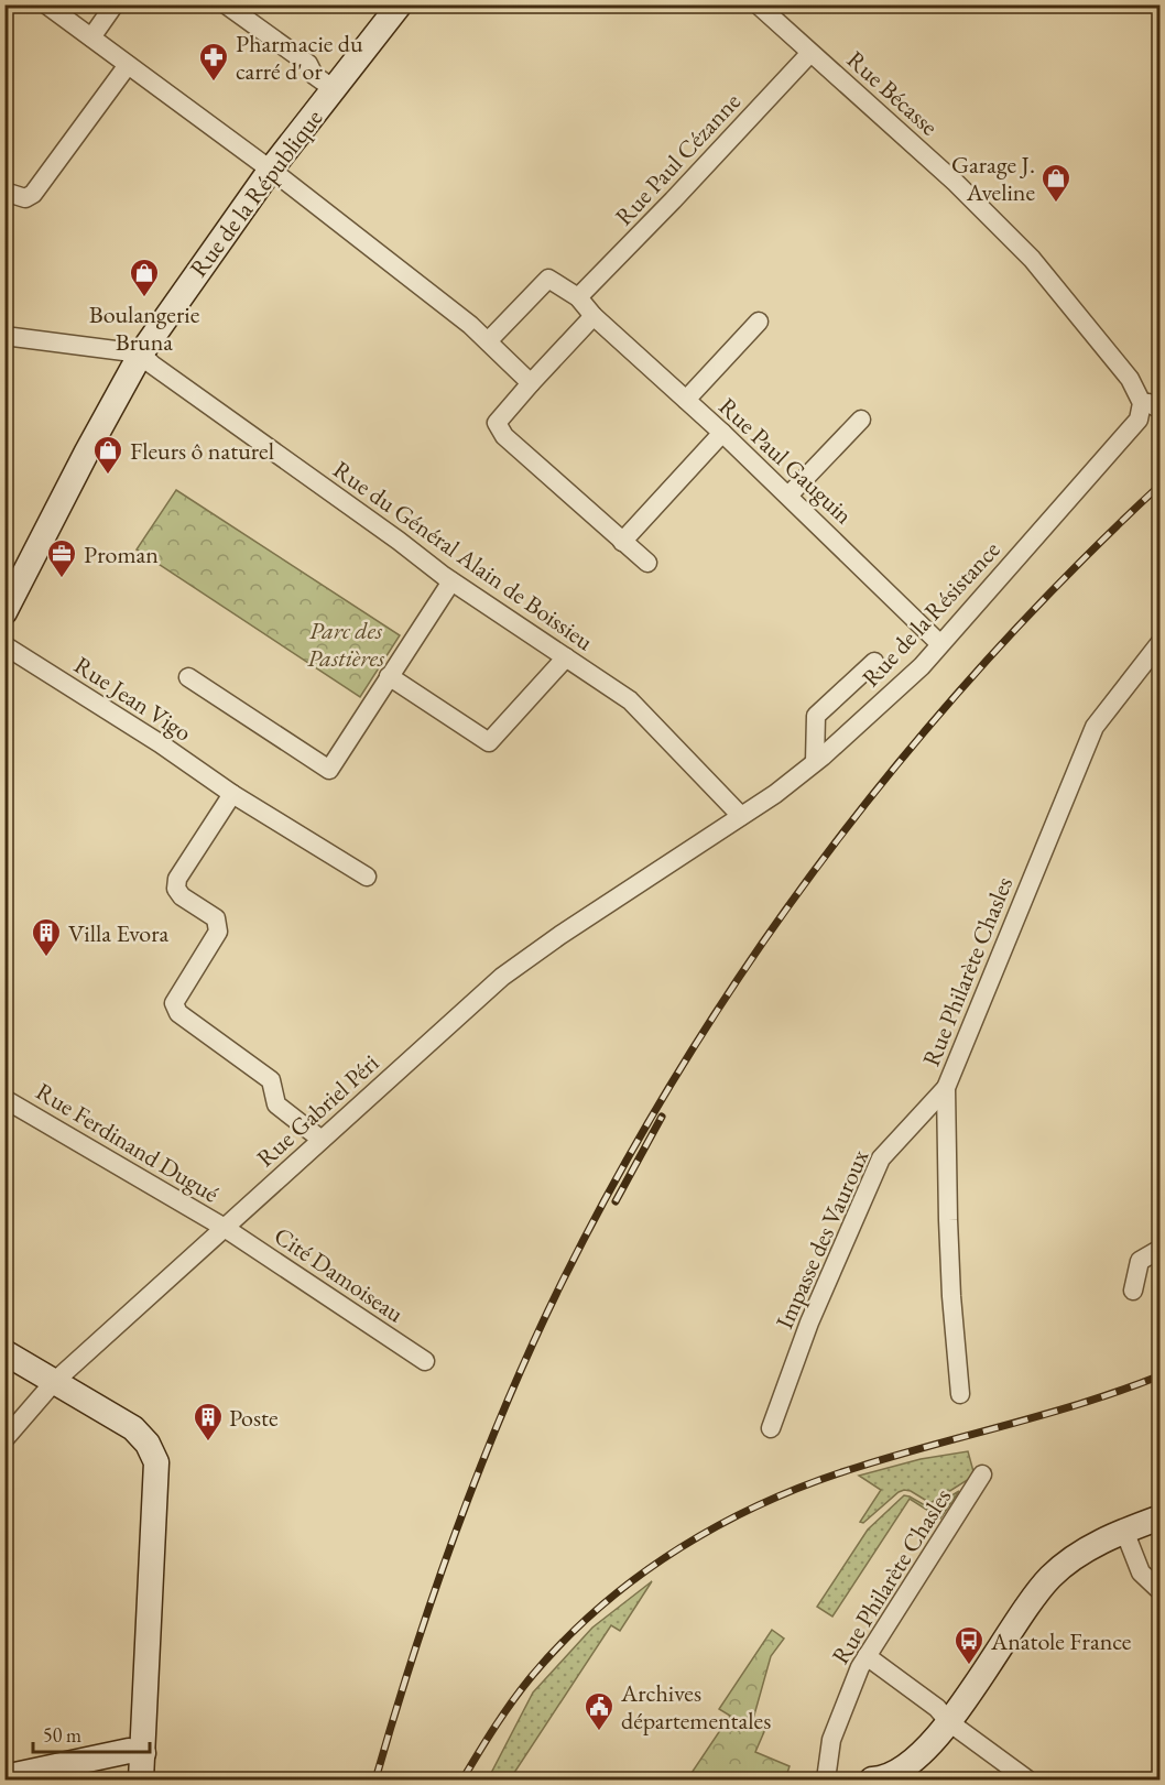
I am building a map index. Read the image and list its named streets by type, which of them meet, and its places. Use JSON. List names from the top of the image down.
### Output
{
  "streets": {
    "main road": ["Rue de la République"],
    "street": [
      "Rue Bécasse",
      "Rue Paul Cézanne",
      "Rue Paul Gauguin",
      "Rue du Général Alain de Boissieu",
      "Rue de la Résistance",
      "Rue Jean Vigo",
      "Rue Philarète Chasles",
      "Rue Gabriel Péri",
      "Rue Ferdinand Dugué",
      "Impasse des Vauroux",
      "Cité Damoiseau"
    ]
  },
  "crossings": [
    ["Rue Bécasse", "Rue Paul Cézanne"],
    ["Rue Bécasse", "Rue de la Résistance"],
    ["Rue Paul Cézanne", "Rue Paul Gauguin"],
    ["Rue de la République", "Rue du Général Alain de Boissieu"],
    ["Rue Paul Gauguin", "Rue de la Résistance"],
    ["Rue du Général Alain de Boissieu", "Rue de la Résistance"],
    ["Rue de la Résistance", "Rue Gabriel Péri"],
    ["Rue Philarète Chasles", "Impasse des Vauroux"],
    ["Rue Gabriel Péri", "Rue Ferdinand Dugué"],
    ["Rue Gabriel Péri", "Cité Damoiseau"],
    ["Rue Ferdinand Dugué", "Cité Damoiseau"]
  ],
  "parks": ["Parc des Pastières"],
  "places": {
    "pharmacy": ["Pharmacie du carré d'or"],
    "shop": ["Garage J. Aveline", "Boulangerie Bruna", "Fleurs ô naturel"],
    "office": ["Proman"],
    "building": ["Villa Evora", "Poste"],
    "bus stop": ["Anatole France"],
    "public building": ["Archives départementales"]
  },
  "scale_bar": "50 m"
}
